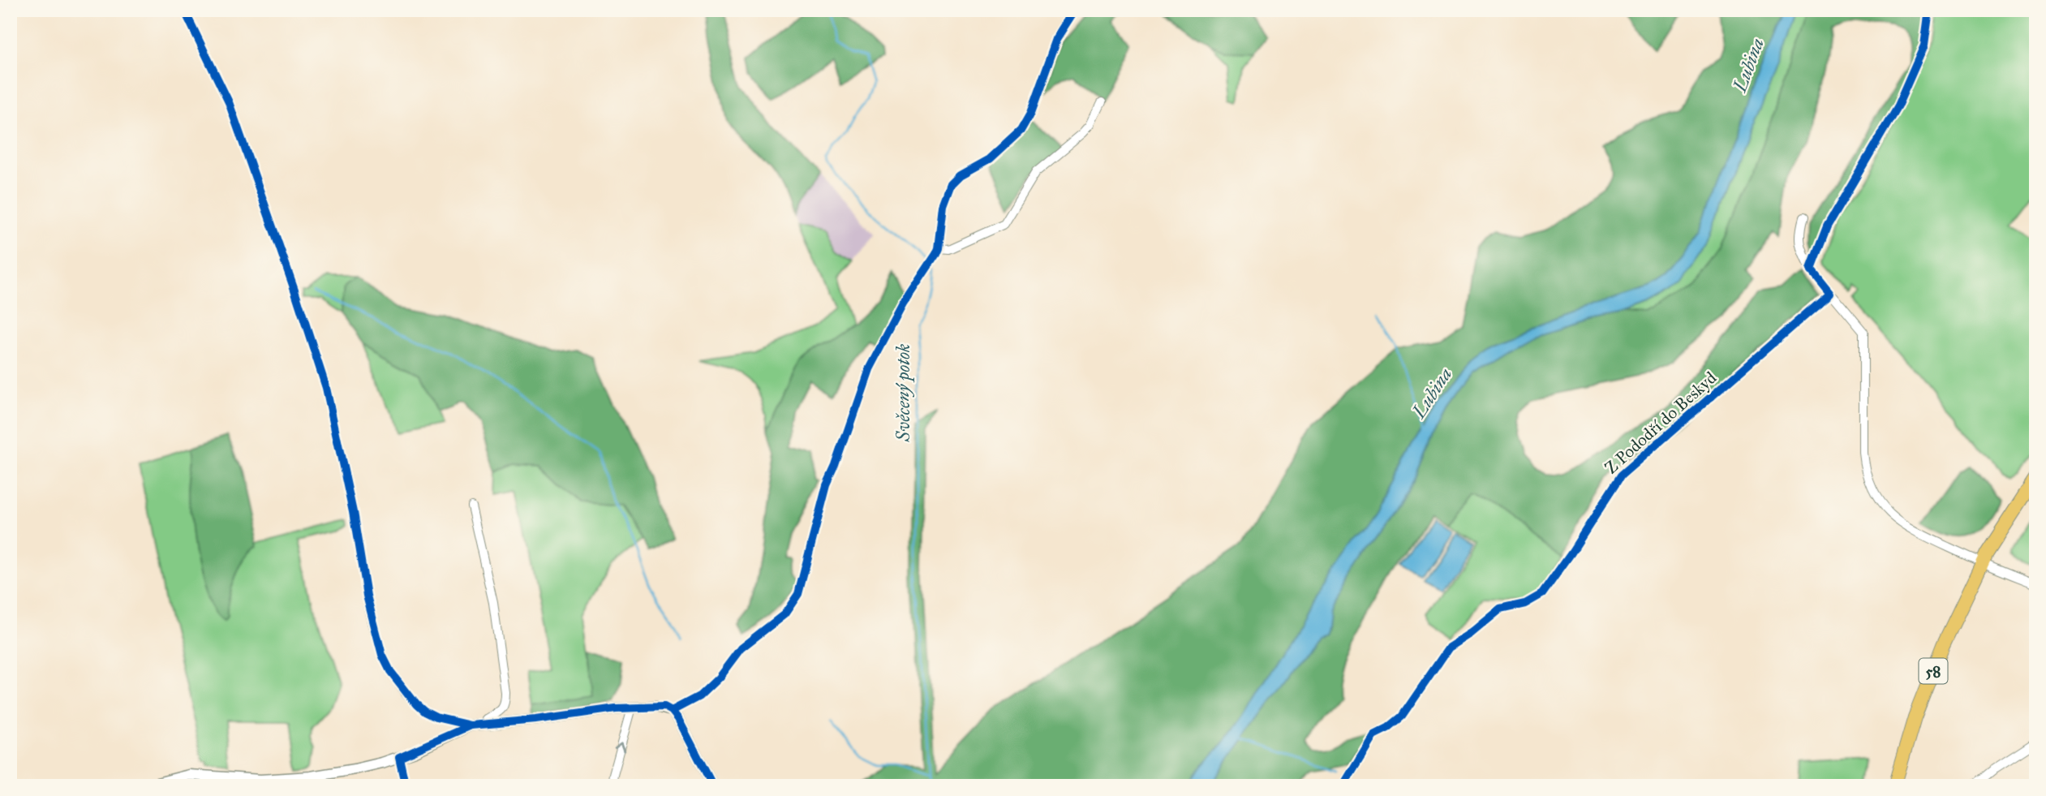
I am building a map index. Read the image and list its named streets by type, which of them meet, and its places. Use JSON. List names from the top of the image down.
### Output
{
  "streets": {
    "main road": ["58"],
    "cycle path": ["Z Pododří do Beskyd"]
  },
  "water": ["Lubina", "Svěcený potok"]
}
